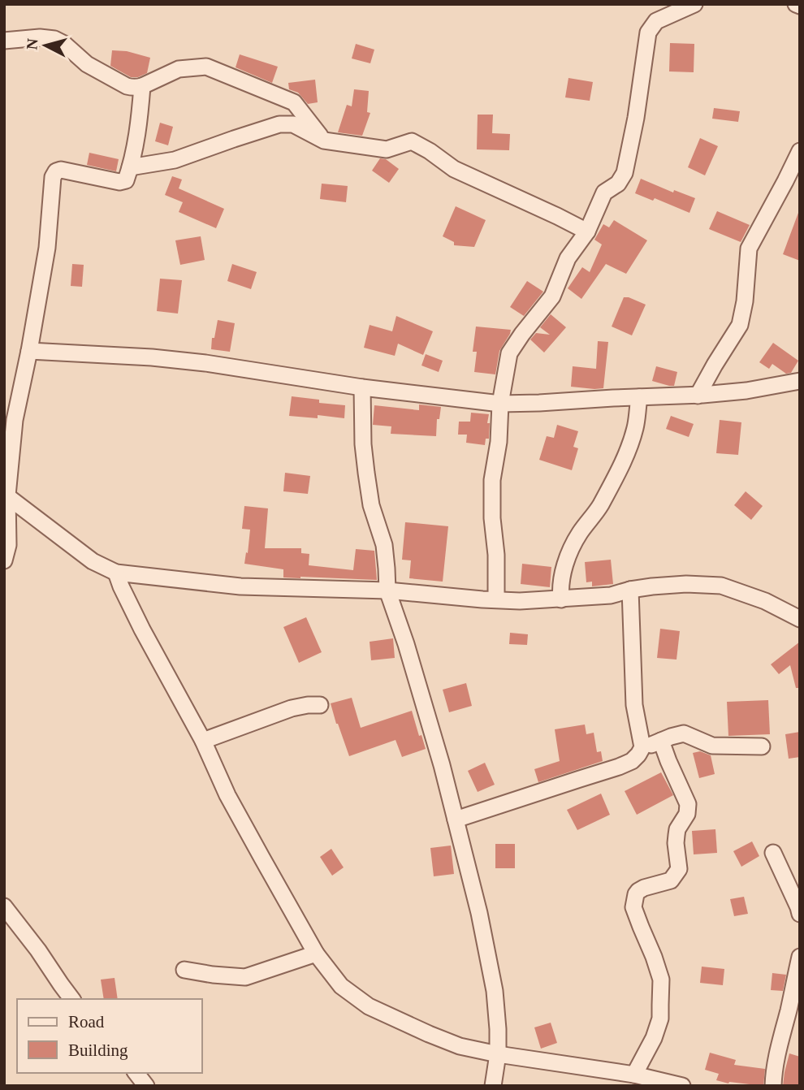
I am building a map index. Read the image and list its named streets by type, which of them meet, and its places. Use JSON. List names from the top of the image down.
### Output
{
  "legend": ["Road", "Building"],
  "north": "left"
}
